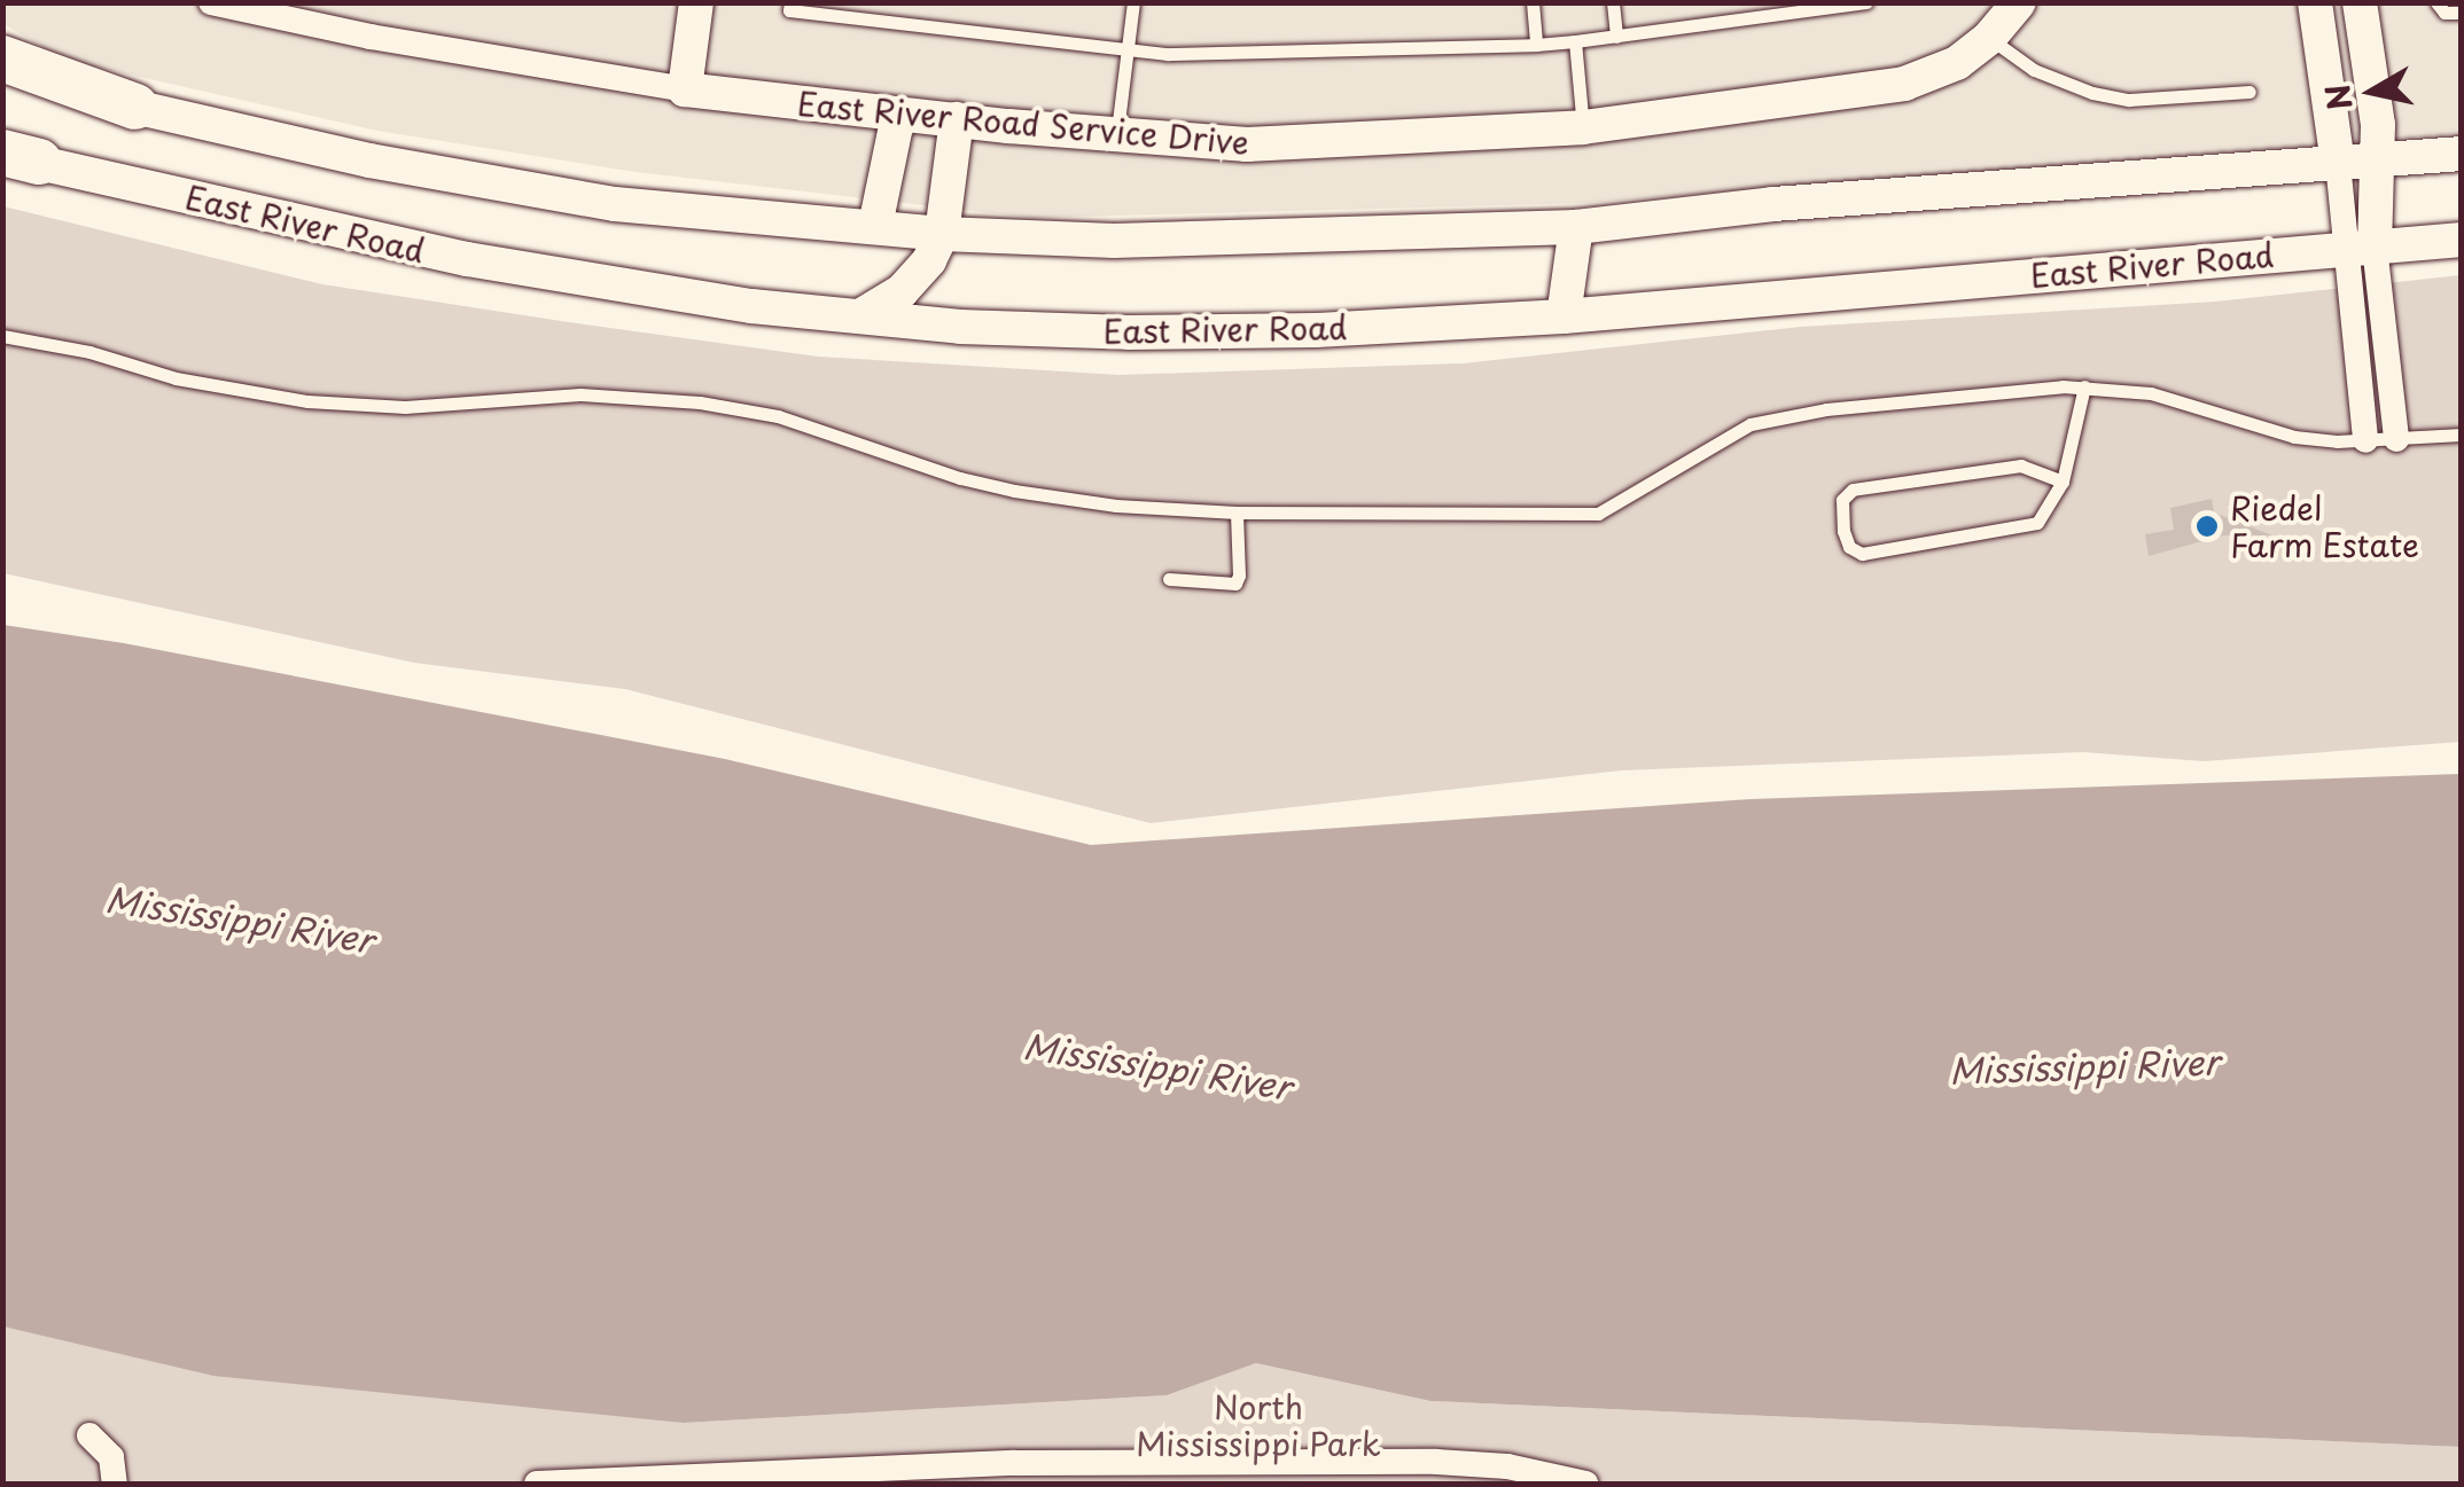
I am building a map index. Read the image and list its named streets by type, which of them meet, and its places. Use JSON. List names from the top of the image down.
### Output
{
  "streets": {
    "street": ["East River Road Service Drive", "East River Road"]
  },
  "water": ["Mississippi River"],
  "parks": ["North Mississippi Park"],
  "places": ["Riedel Farm Estate"],
  "north": "left"
}
